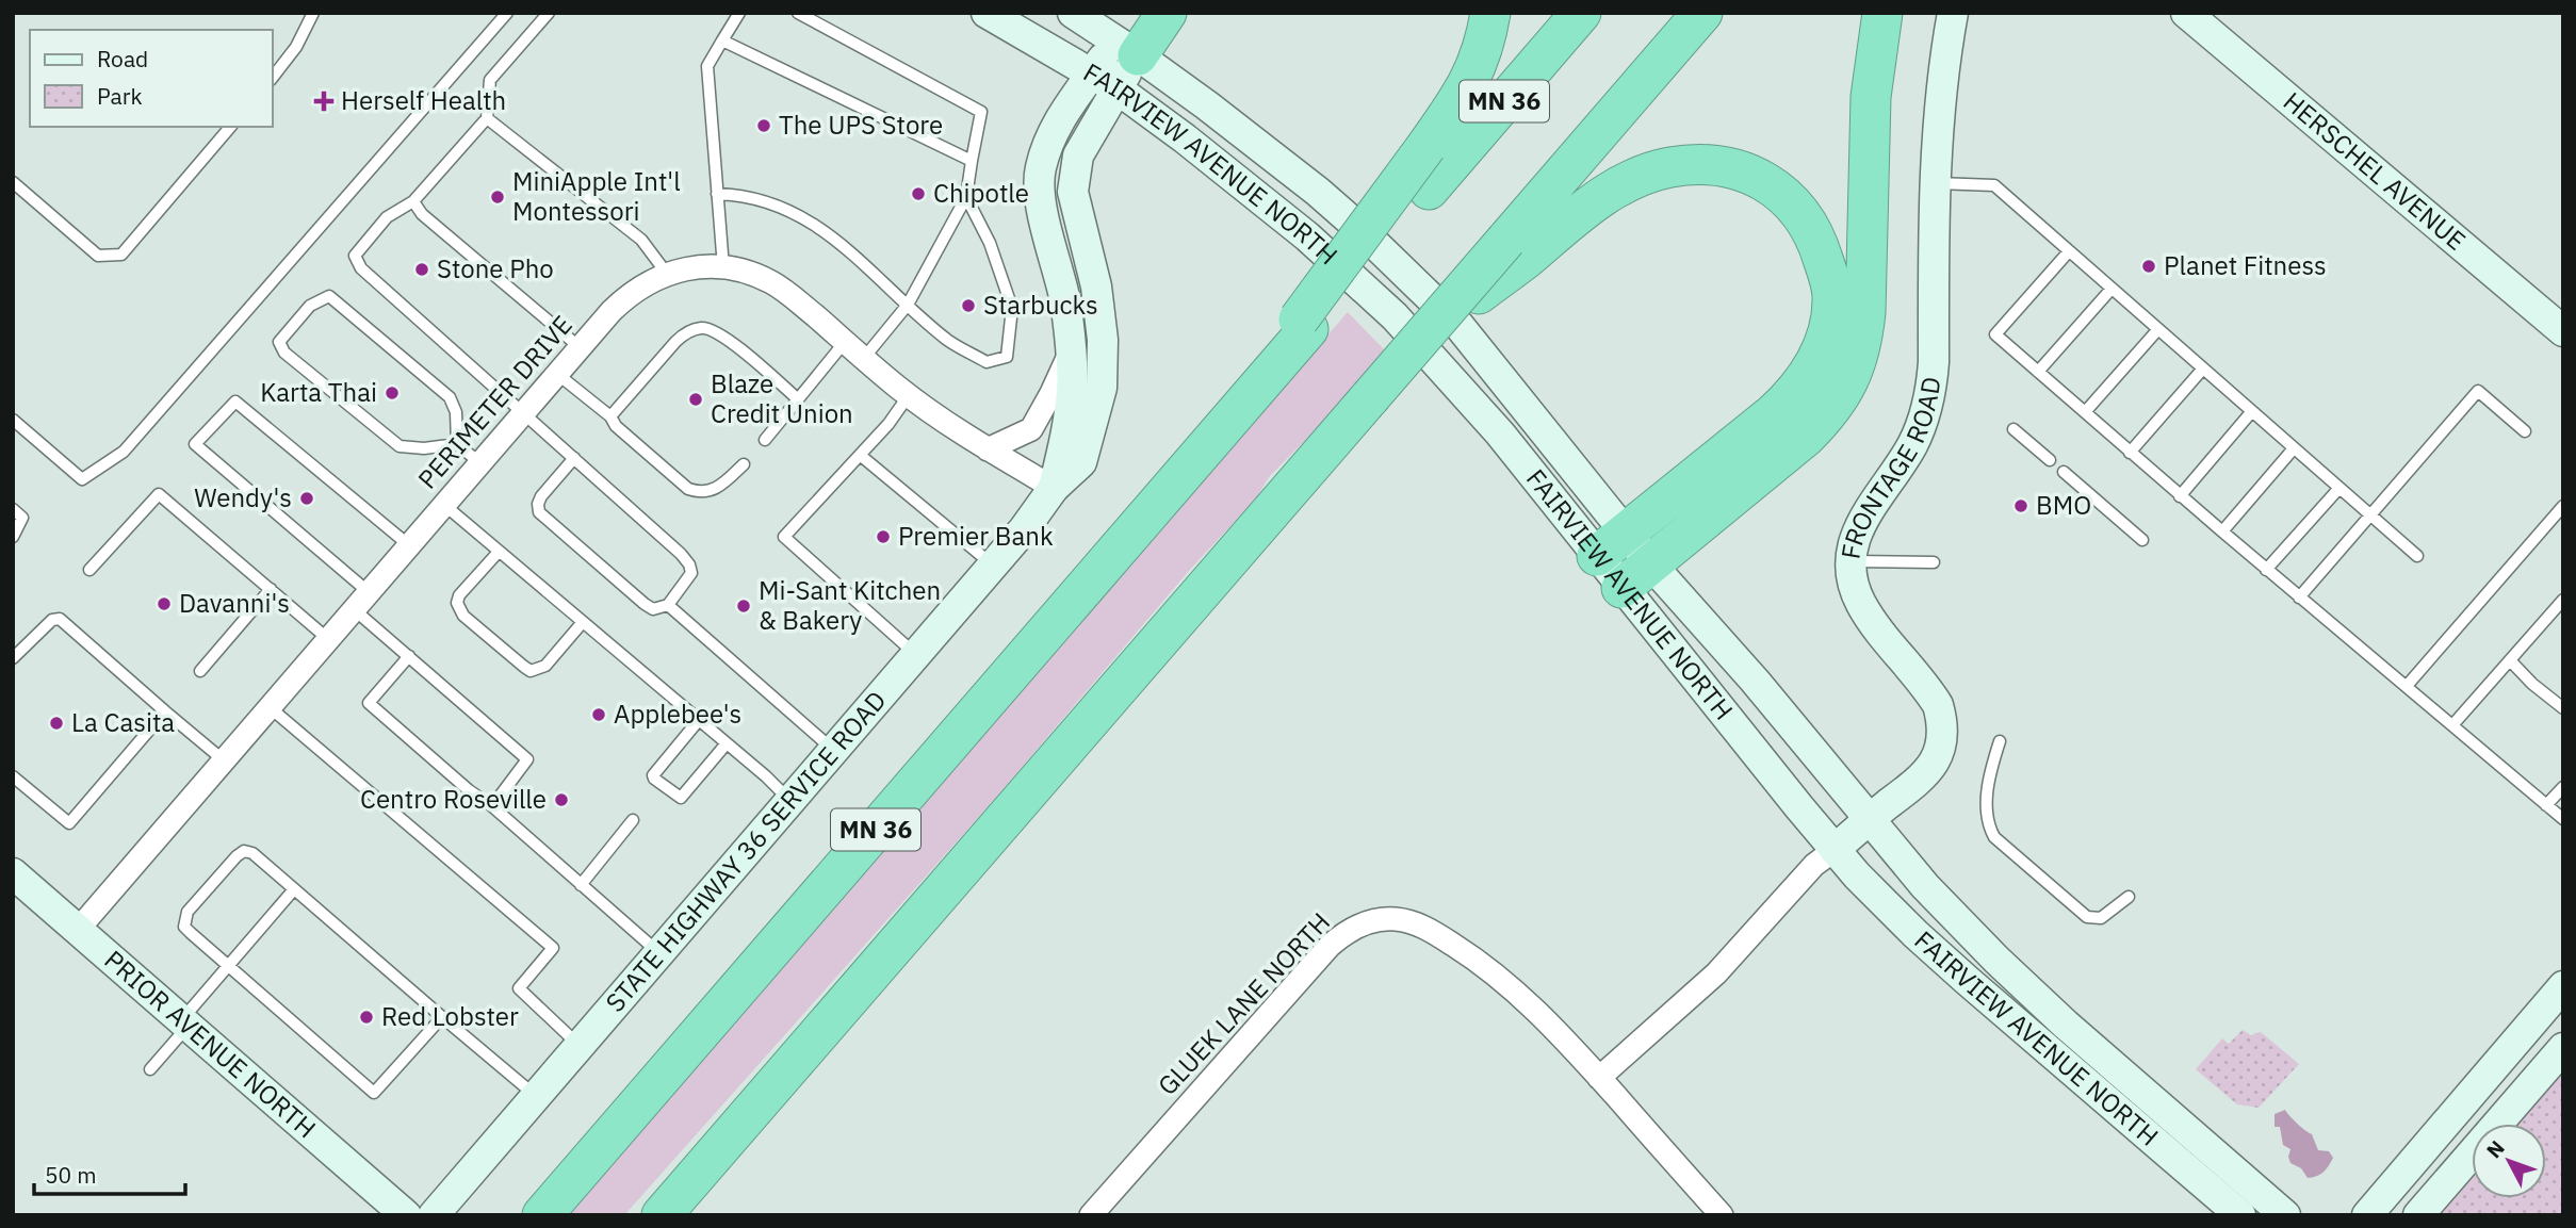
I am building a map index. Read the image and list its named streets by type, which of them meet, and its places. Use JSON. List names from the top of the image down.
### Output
{
  "streets": {
    "highway": ["MN 36"],
    "street": [
      "FAIRVIEW AVENUE NORTH",
      "HERSCHEL AVENUE",
      "PERIMETER DRIVE",
      "FRONTAGE ROAD",
      "STATE HIGHWAY 36 SERVICE ROAD",
      "GLUEK LANE NORTH",
      "PRIOR AVENUE NORTH"
    ]
  },
  "crossings": [
    ["FAIRVIEW AVENUE NORTH", "FRONTAGE ROAD"],
    ["PERIMETER DRIVE", "STATE HIGHWAY 36 SERVICE ROAD"],
    ["PERIMETER DRIVE", "PRIOR AVENUE NORTH"]
  ],
  "places": {
    "health": ["Herself Health"],
    "other": [
      "The UPS Store",
      "Chipotle",
      "MiniApple Int'l Montessori",
      "Planet Fitness",
      "Stone Pho",
      "Starbucks",
      "Karta Thai",
      "Blaze Credit Union",
      "Wendy's",
      "BMO",
      "Premier Bank",
      "Davanni's",
      "Mi-Sant Kitchen & Bakery",
      "Applebee's",
      "La Casita",
      "Centro Roseville",
      "Red Lobster"
    ]
  },
  "legend": ["Road", "Park"],
  "scale_bar": "50 m",
  "north": "top left"
}
